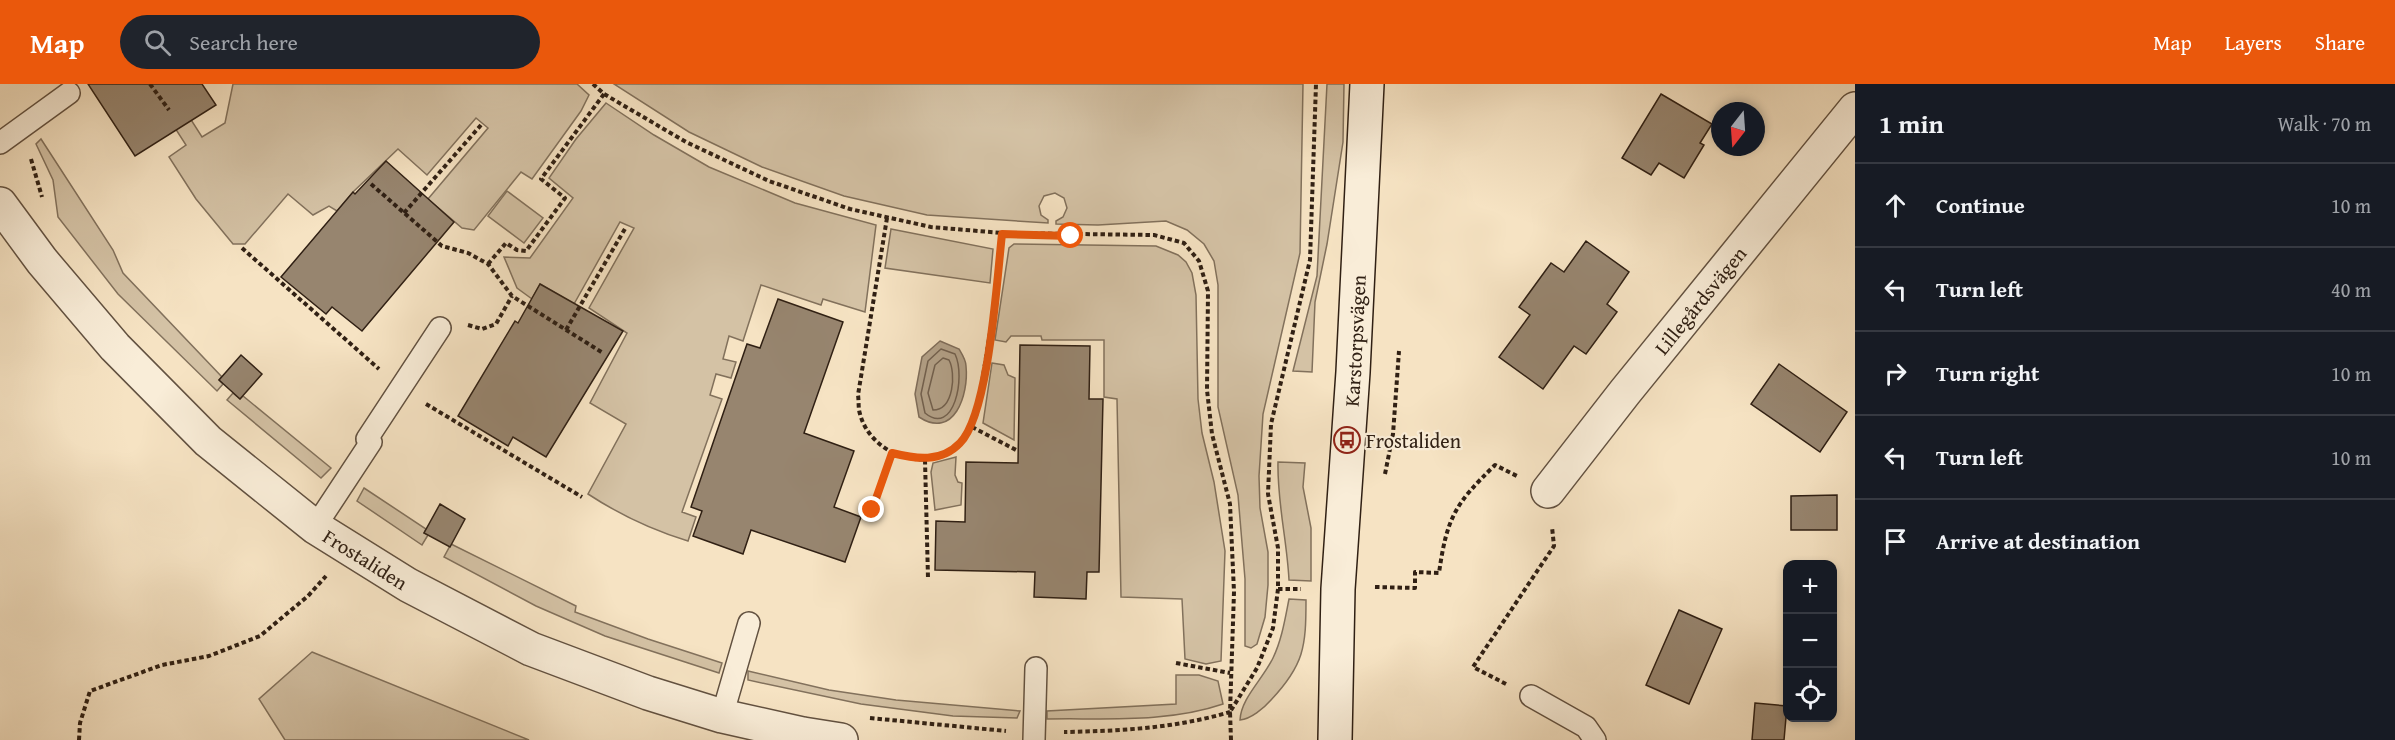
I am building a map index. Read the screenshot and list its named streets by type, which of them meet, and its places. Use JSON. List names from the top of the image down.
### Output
{
  "streets": {
    "street": ["Lillegårdsvägen", "Karstorpsvägen", "Frostaliden"]
  },
  "places": {
    "bus stop": ["Frostaliden"]
  },
  "north": "bottom",
  "page": {
    "header": "Map",
    "search": "Search here",
    "nav": ["Map", "Layers", "Share"],
    "heading": ["1 min", "Walk · 70 m"],
    "list": [
      ["Continue", "10 m"],
      ["Turn left", "40 m"],
      ["Turn right", "10 m"],
      ["Turn left", "10 m"],
      "Arrive at destination"
    ],
    "map_buttons": ["+", "−"]
  }
}
